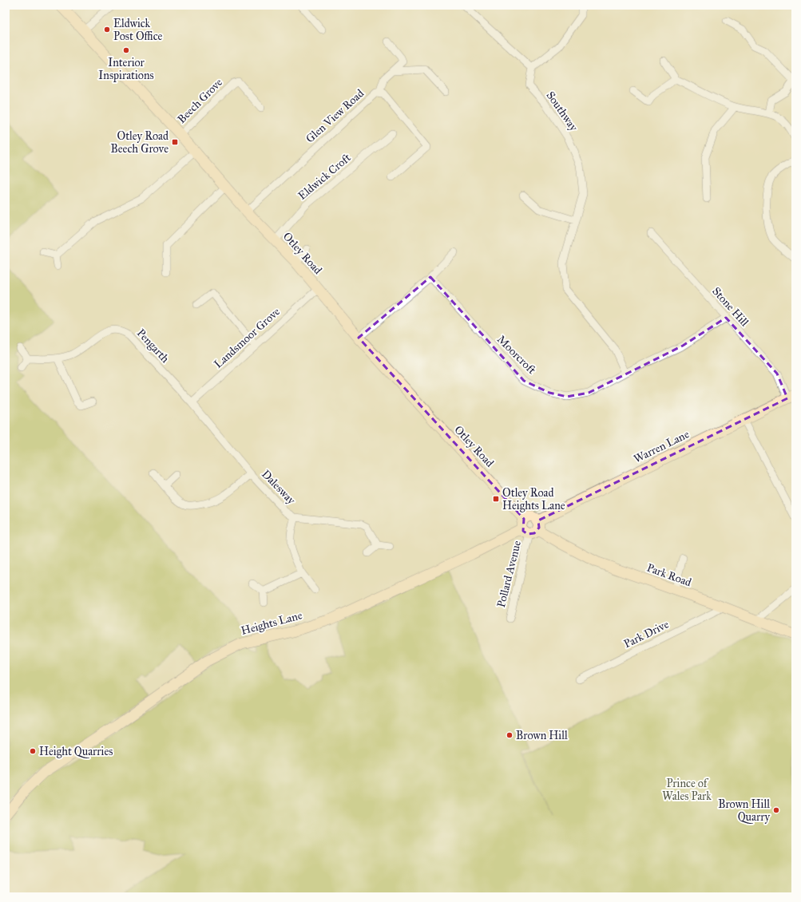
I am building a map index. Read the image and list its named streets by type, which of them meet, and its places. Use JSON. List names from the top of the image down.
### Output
{
  "streets": {
    "street": [
      "Beech Grove",
      "Southway",
      "Glen View Road",
      "Eldwick Croft",
      "Otley Road",
      "Stone Hill",
      "Landsmoor Grove",
      "Pengarth",
      "Moorcroft",
      "Warren Lane",
      "Dalesway",
      "Pollard Avenue",
      "Park Road",
      "Heights Lane",
      "Park Drive"
    ]
  },
  "crossings": [
    ["Beech Grove", "Otley Road"],
    ["Southway", "Moorcroft"],
    ["Glen View Road", "Otley Road"],
    ["Eldwick Croft", "Otley Road"],
    ["Otley Road", "Landsmoor Grove"],
    ["Otley Road", "Warren Lane"],
    ["Otley Road", "Pollard Avenue"],
    ["Otley Road", "Park Road"],
    ["Otley Road", "Heights Lane"],
    ["Stone Hill", "Moorcroft"],
    ["Stone Hill", "Warren Lane"],
    ["Landsmoor Grove", "Pengarth"],
    ["Landsmoor Grove", "Dalesway"],
    ["Pengarth", "Dalesway"],
    ["Warren Lane", "Pollard Avenue"],
    ["Warren Lane", "Park Road"],
    ["Warren Lane", "Heights Lane"],
    ["Pollard Avenue", "Park Road"],
    ["Pollard Avenue", "Heights Lane"],
    ["Park Road", "Heights Lane"],
    ["Park Road", "Park Drive"]
  ],
  "parks": ["Prince of Wales Park"],
  "places": {
    "other": [
      "Eldwick Post Office",
      "Interior Inspirations",
      "Brown Hill",
      "Height Quarries",
      "Brown Hill Quarry"
    ],
    "transit": ["Otley Road Beech Grove", "Otley Road Heights Lane"]
  }
}
